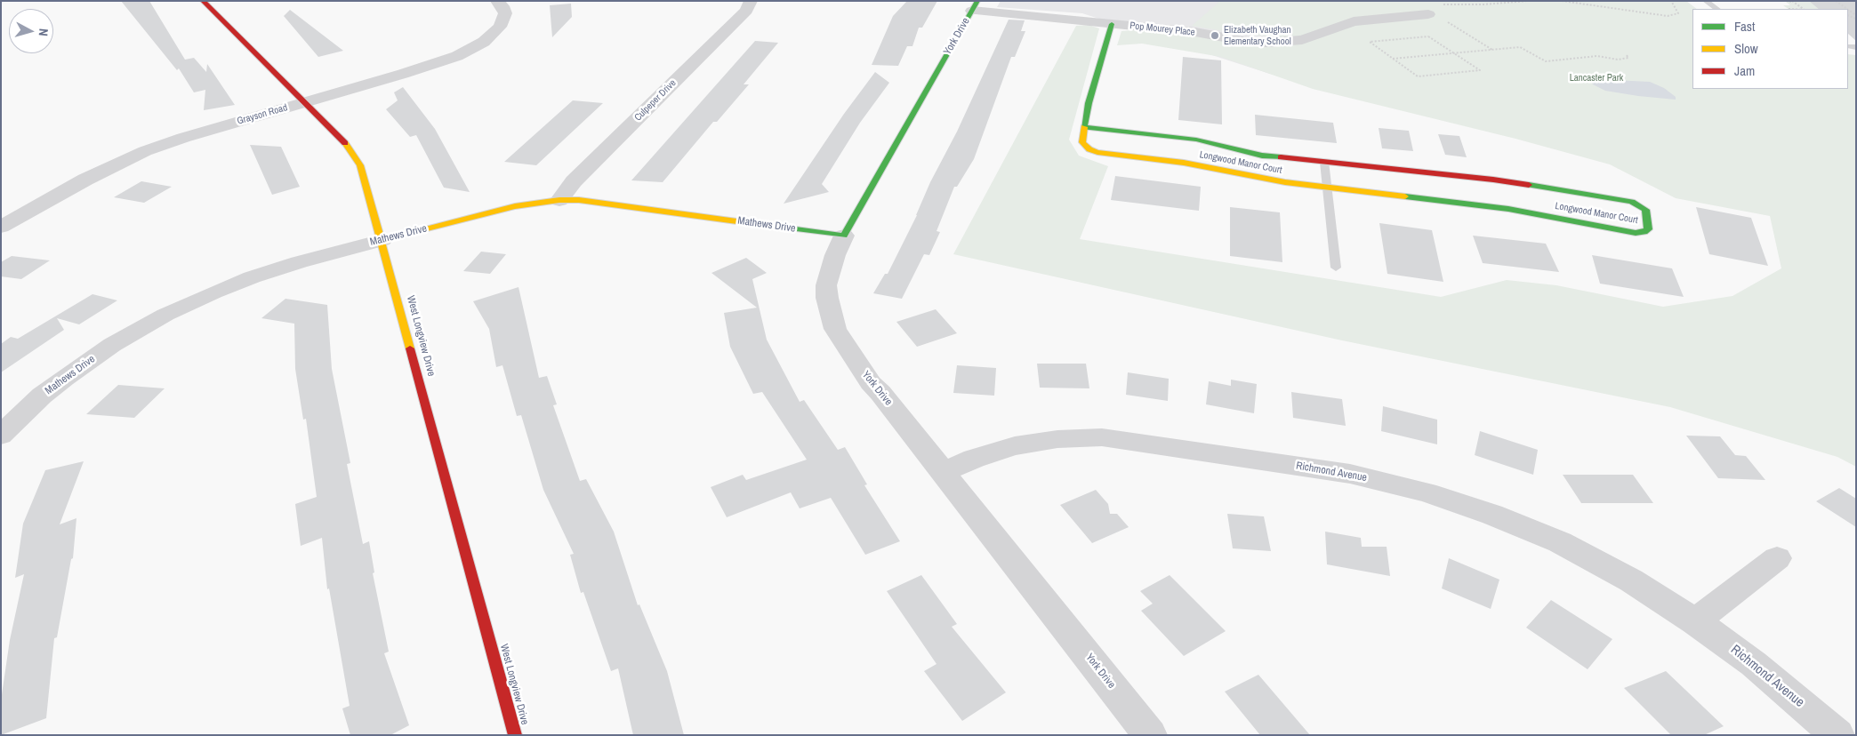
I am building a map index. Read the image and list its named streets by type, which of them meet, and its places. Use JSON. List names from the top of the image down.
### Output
{
  "streets": {
    "street": [
      "Pop Mourey Place",
      "York Drive",
      "Culpeper Drive",
      "Grayson Road",
      "Longwood Manor Court",
      "Mathews Drive",
      "West Longview Drive",
      "Richmond Avenue"
    ]
  },
  "crossings": [
    ["Pop Mourey Place", "York Drive"],
    ["Pop Mourey Place", "Longwood Manor Court"],
    ["York Drive", "Mathews Drive"],
    ["York Drive", "Richmond Avenue"],
    ["Culpeper Drive", "Mathews Drive"],
    ["Grayson Road", "West Longview Drive"],
    ["Mathews Drive", "West Longview Drive"]
  ],
  "parks": ["Lancaster Park"],
  "places": ["Elizabeth Vaughan Elementary School"],
  "legend": ["Fast", "Slow", "Jam"],
  "north": "right"
}
